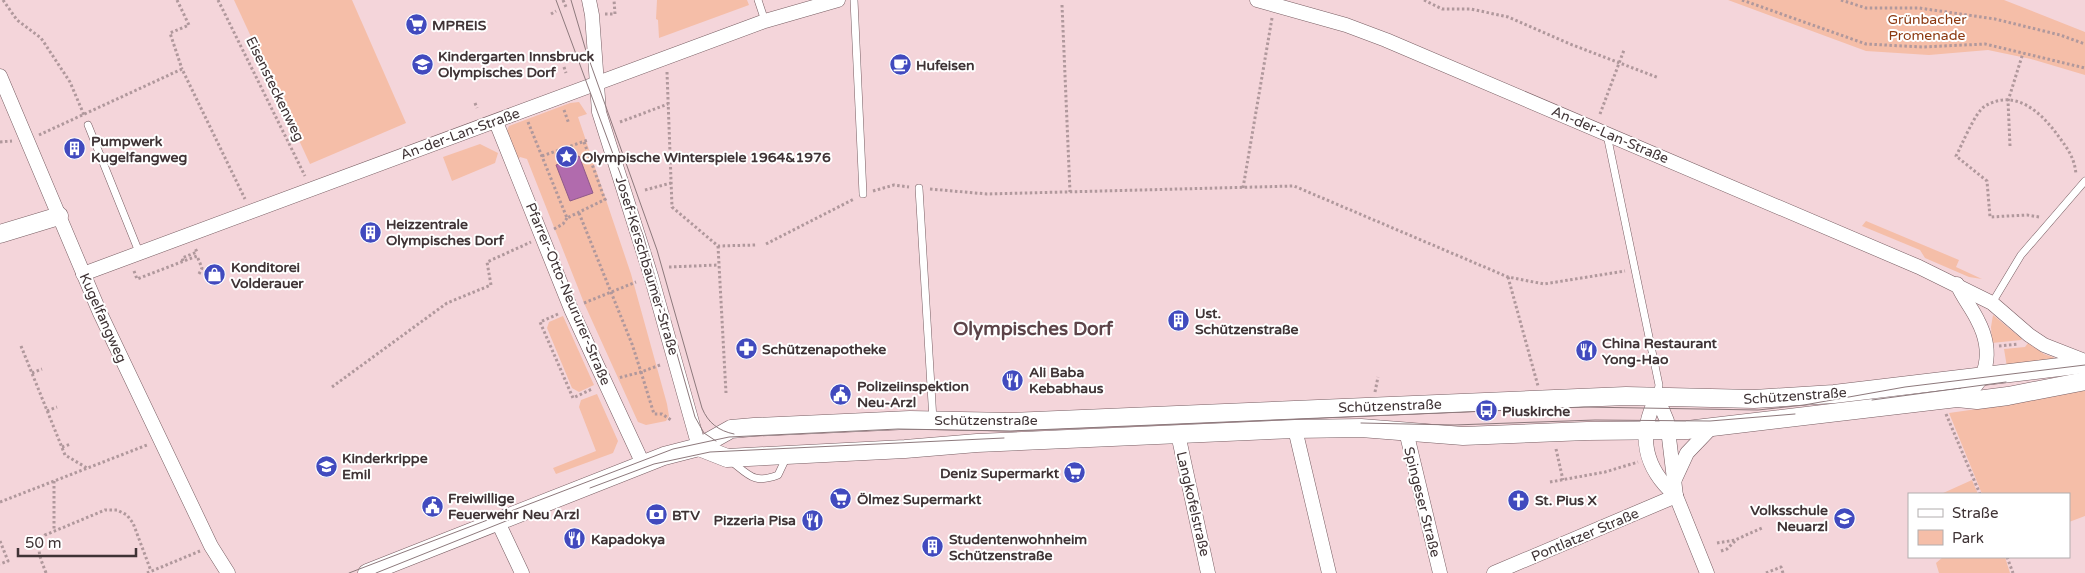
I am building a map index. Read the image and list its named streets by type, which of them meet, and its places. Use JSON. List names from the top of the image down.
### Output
{
  "streets": {
    "street": [
      "An-der-Lan-Straße",
      "Josef-Kerschbaumer-Straße",
      "Pfarrer-Otto-Neururer-Straße",
      "Kugelfangweg",
      "Schützenstraße",
      "Spingeser Straße",
      "Langkofelstraße",
      "Pontlatzer Straße"
    ],
    "path": ["Eisensteckenweg"]
  },
  "crossings": [
    ["Eisensteckenweg", "An-der-Lan-Straße"],
    ["An-der-Lan-Straße", "Josef-Kerschbaumer-Straße"],
    ["An-der-Lan-Straße", "Pfarrer-Otto-Neururer-Straße"],
    ["An-der-Lan-Straße", "Kugelfangweg"],
    ["An-der-Lan-Straße", "Schützenstraße"],
    ["Josef-Kerschbaumer-Straße", "Schützenstraße"],
    ["Pfarrer-Otto-Neururer-Straße", "Schützenstraße"],
    ["Schützenstraße", "Spingeser Straße"],
    ["Schützenstraße", "Langkofelstraße"]
  ],
  "districts": ["Olympisches Dorf"],
  "parks": ["Grünbacher Promenade"],
  "places": {
    "supermarket": ["MPREIS", "Deniz Supermarkt", "Ölmez Supermarkt"],
    "school or university": ["Kindergarten Innsbruck Olympisches Dorf", "Kinderkrippe Emil", "Volksschule Neuarzl"],
    "cafe": ["Hufeisen"],
    "building": [
      "Pumpwerk Kugelfangweg",
      "Heizzentrale Olympisches Dorf",
      "Ust. Schützenstraße",
      "Studentenwohnheim Schützenstraße"
    ],
    "place": ["Olympische Winterspiele 1964&1976"],
    "shop": ["Konditorei Volderauer"],
    "pharmacy": ["Schützenapotheke"],
    "restaurant": [
      "China Restaurant Yong-Hao",
      "Ali Baba Kebabhaus",
      "Pizzeria Pisa",
      "Kapadokya"
    ],
    "public building": ["Polizeiinspektion Neu-Arzl", "Freiwillige Feuerwehr Neu Arzl"],
    "bus stop": ["Piuskirche"],
    "church": ["St. Pius X"],
    "bank": ["BTV"]
  },
  "legend": ["Straße", "Park"],
  "scale_bar": "50 m"
}
